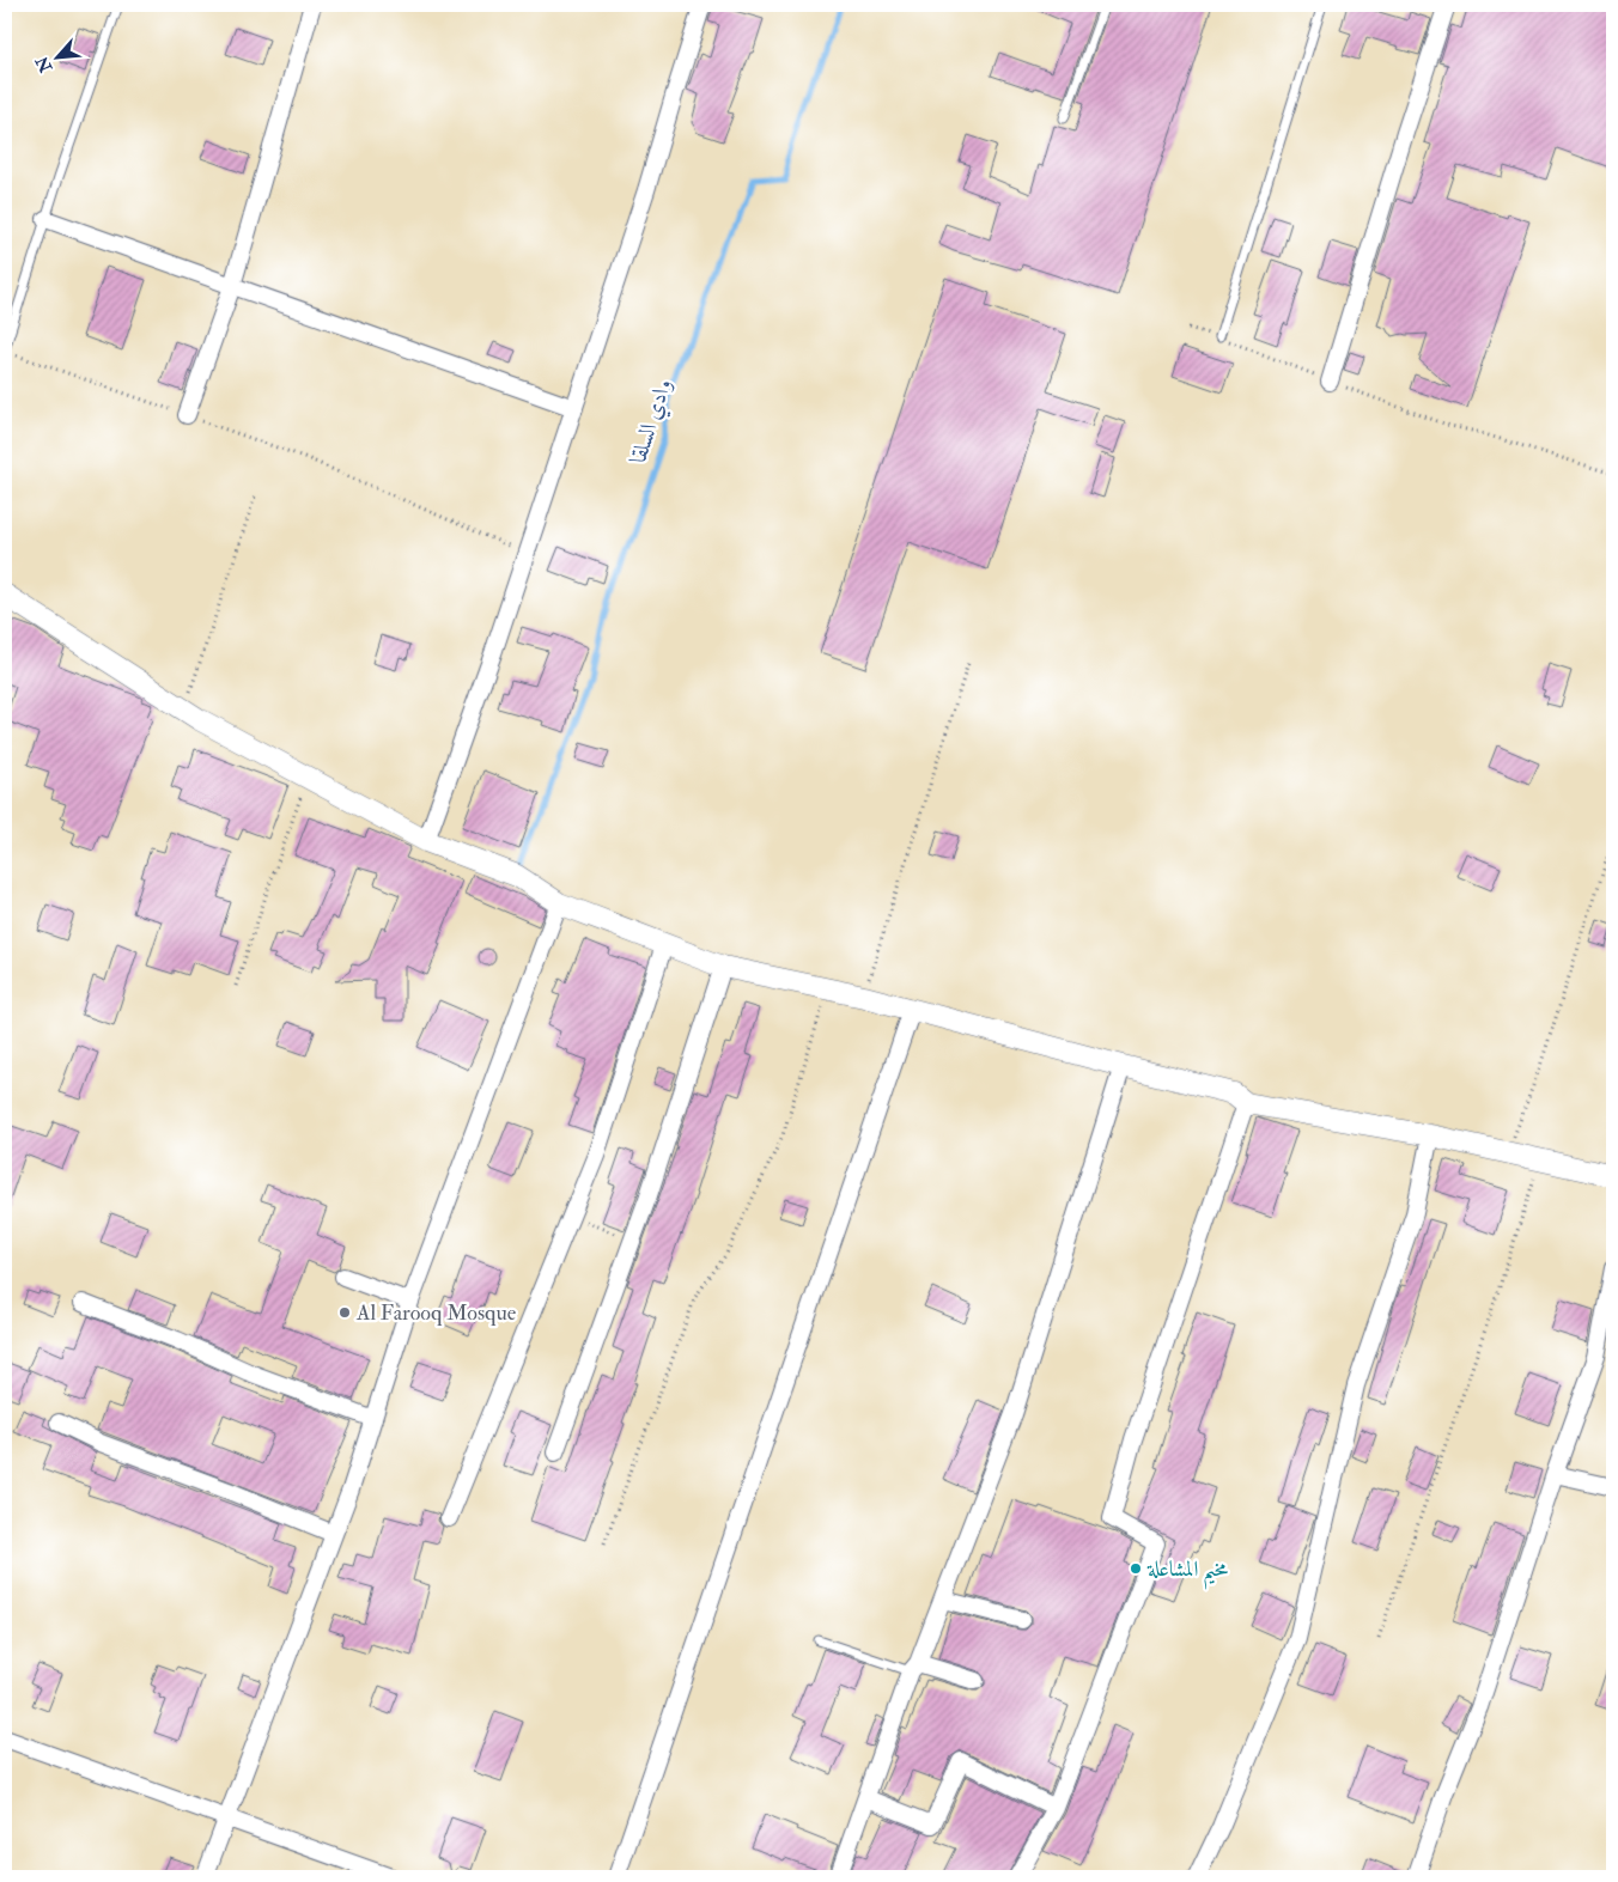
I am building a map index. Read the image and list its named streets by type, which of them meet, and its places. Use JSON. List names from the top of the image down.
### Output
{
  "water": ["وادي السلقا"],
  "places": ["Al Farooq Mosque", "مخيم المشاعلة"],
  "north": "bottom left"
}
